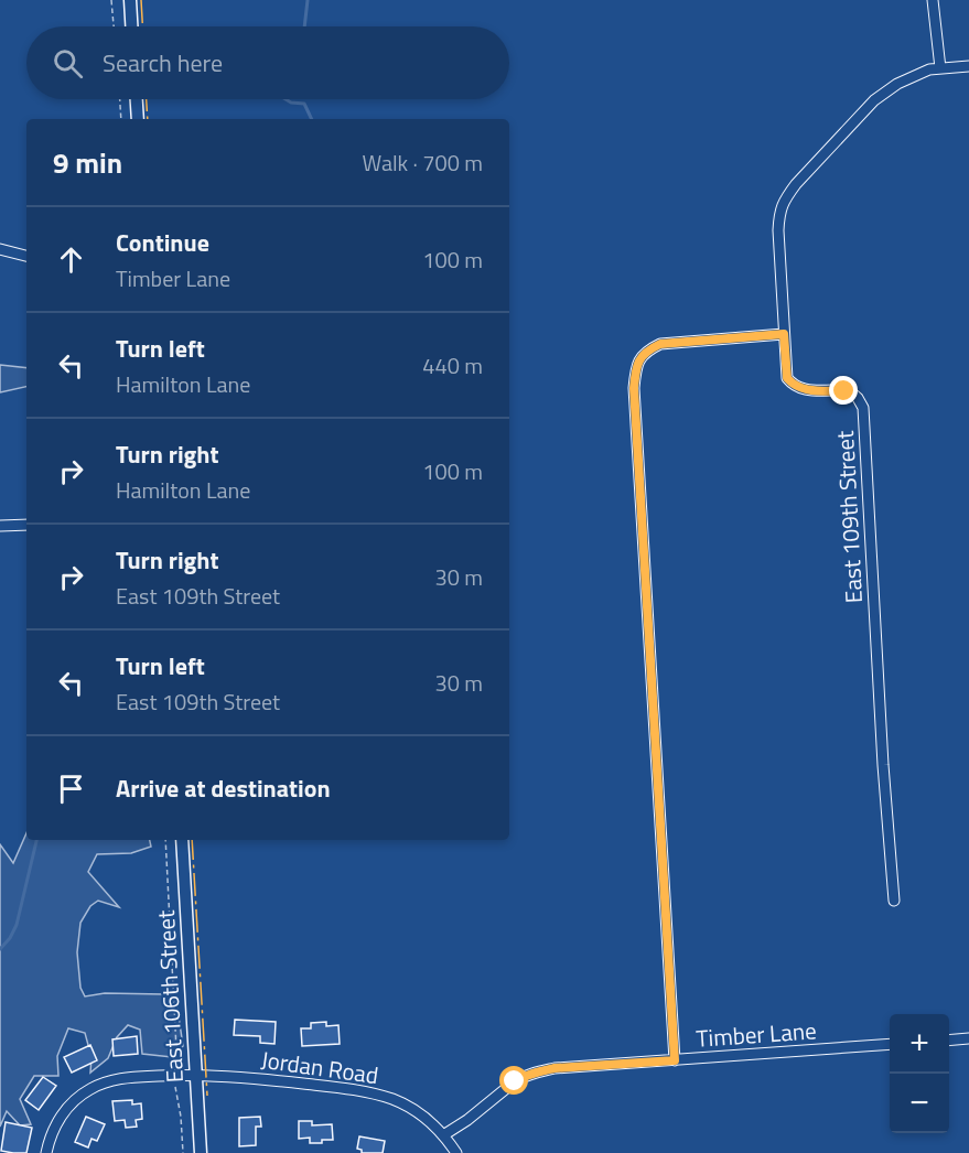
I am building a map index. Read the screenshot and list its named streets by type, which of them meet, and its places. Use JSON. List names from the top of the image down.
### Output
{
  "streets": {
    "street": [
      "East 109th Street",
      "East 106th Street",
      "Timber Lane",
      "Jordan Road"
    ]
  },
  "crossings": [
    ["East 106th Street", "Jordan Road"],
    ["Timber Lane", "Jordan Road"]
  ],
  "page": {
    "search": "Search here",
    "heading": ["9 min", "Walk · 700 m"],
    "list": [
      ["Continue", "Timber Lane", "100 m"],
      ["Turn left", "Hamilton Lane", "440 m"],
      ["Turn right", "Hamilton Lane", "100 m"],
      ["Turn right", "East 109th Street", "30 m"],
      ["Turn left", "East 109th Street", "30 m"],
      "Arrive at destination"
    ],
    "map_buttons": ["+", "−"]
  }
}
